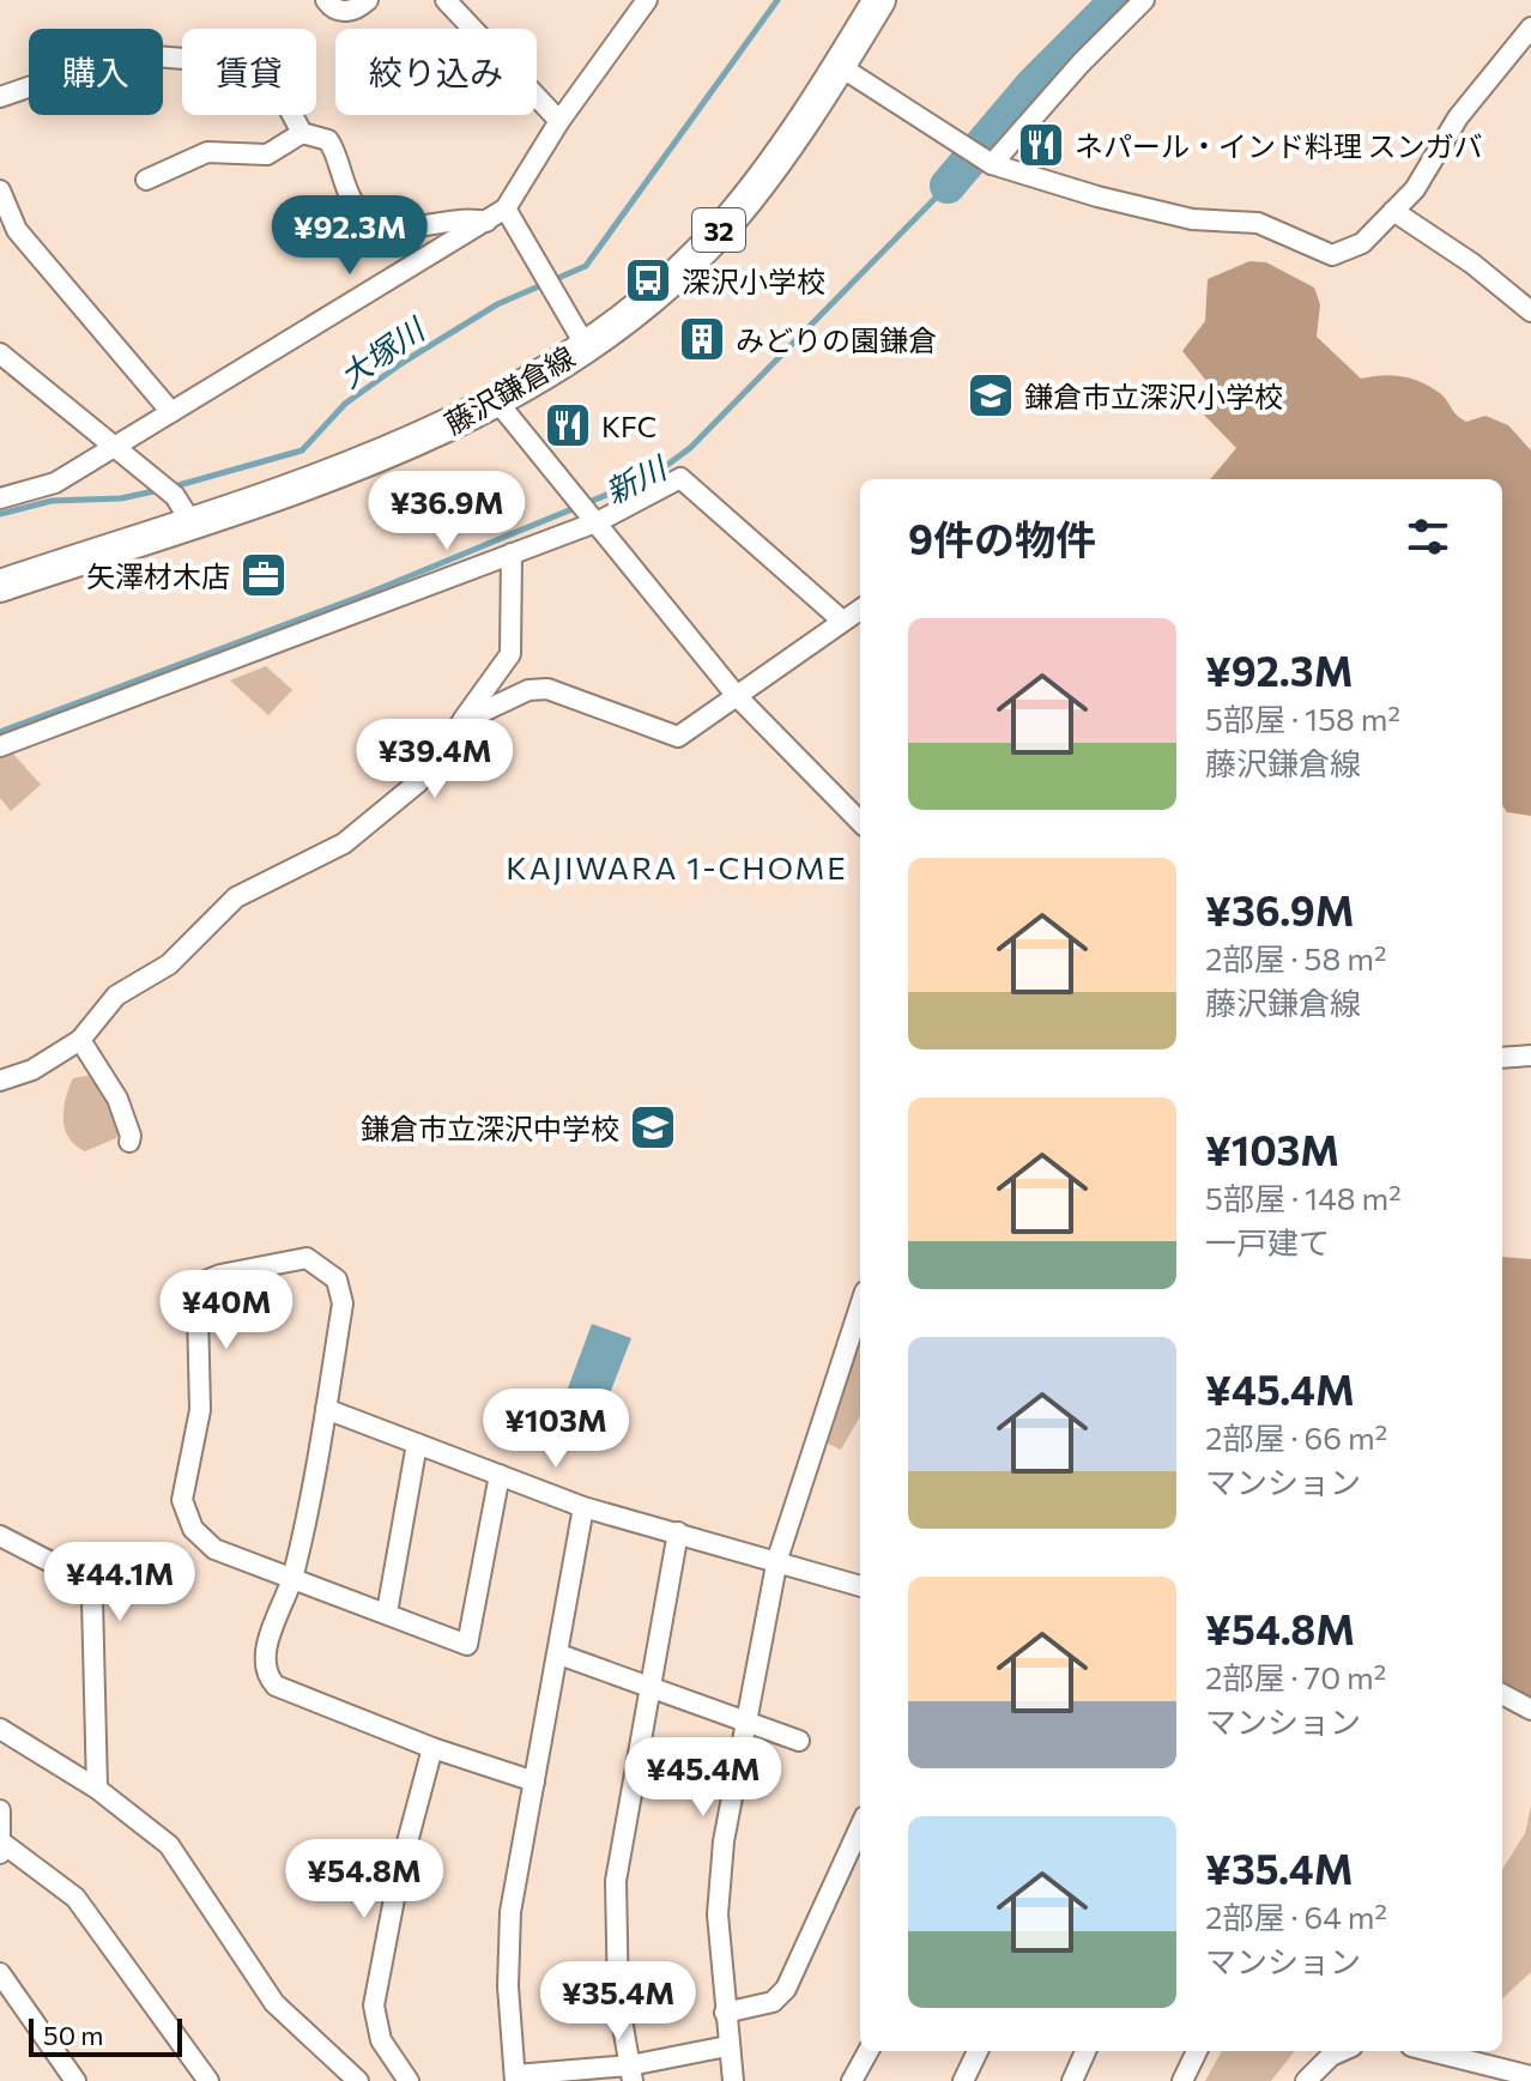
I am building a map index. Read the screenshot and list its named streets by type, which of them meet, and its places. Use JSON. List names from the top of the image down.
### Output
{
  "streets": {
    "main road": ["32", "藤沢鎌倉線"]
  },
  "districts": ["KAJIWARA 1-CHOME"],
  "water": ["大塚川", "新川"],
  "places": {
    "restaurant": ["ネパール・インド料理 スンガバ", "KFC"],
    "bus stop": ["深沢小学校"],
    "building": ["みどりの園鎌倉"],
    "school or university": ["鎌倉市立深沢小学校", "鎌倉市立深沢中学校"],
    "office": ["矢澤材木店"]
  },
  "scale_bar": "50 m",
  "page": {
    "chip": ["購入", "賃貸", "絞り込み"],
    "price": [
      "¥92.3M",
      "¥36.9M",
      "¥39.4M",
      "¥40M",
      "¥103M",
      "¥44.1M",
      "¥45.4M",
      "¥54.8M",
      "¥35.4M"
    ],
    "heading": "9件の物件",
    "list": [
      {
        "name": "¥92.3M",
        "note": "5部屋 · 158 m² · 藤沢鎌倉線"
      },
      {
        "name": "¥36.9M",
        "note": "2部屋 · 58 m² · 藤沢鎌倉線"
      },
      {
        "name": "¥103M",
        "note": "5部屋 · 148 m² · 一戸建て"
      },
      {
        "name": "¥45.4M",
        "note": "2部屋 · 66 m² · マンション"
      },
      {
        "name": "¥54.8M",
        "note": "2部屋 · 70 m² · マンション"
      },
      {
        "name": "¥35.4M",
        "note": "2部屋 · 64 m² · マンション"
      }
    ],
    "scale": "50 m"
  }
}
